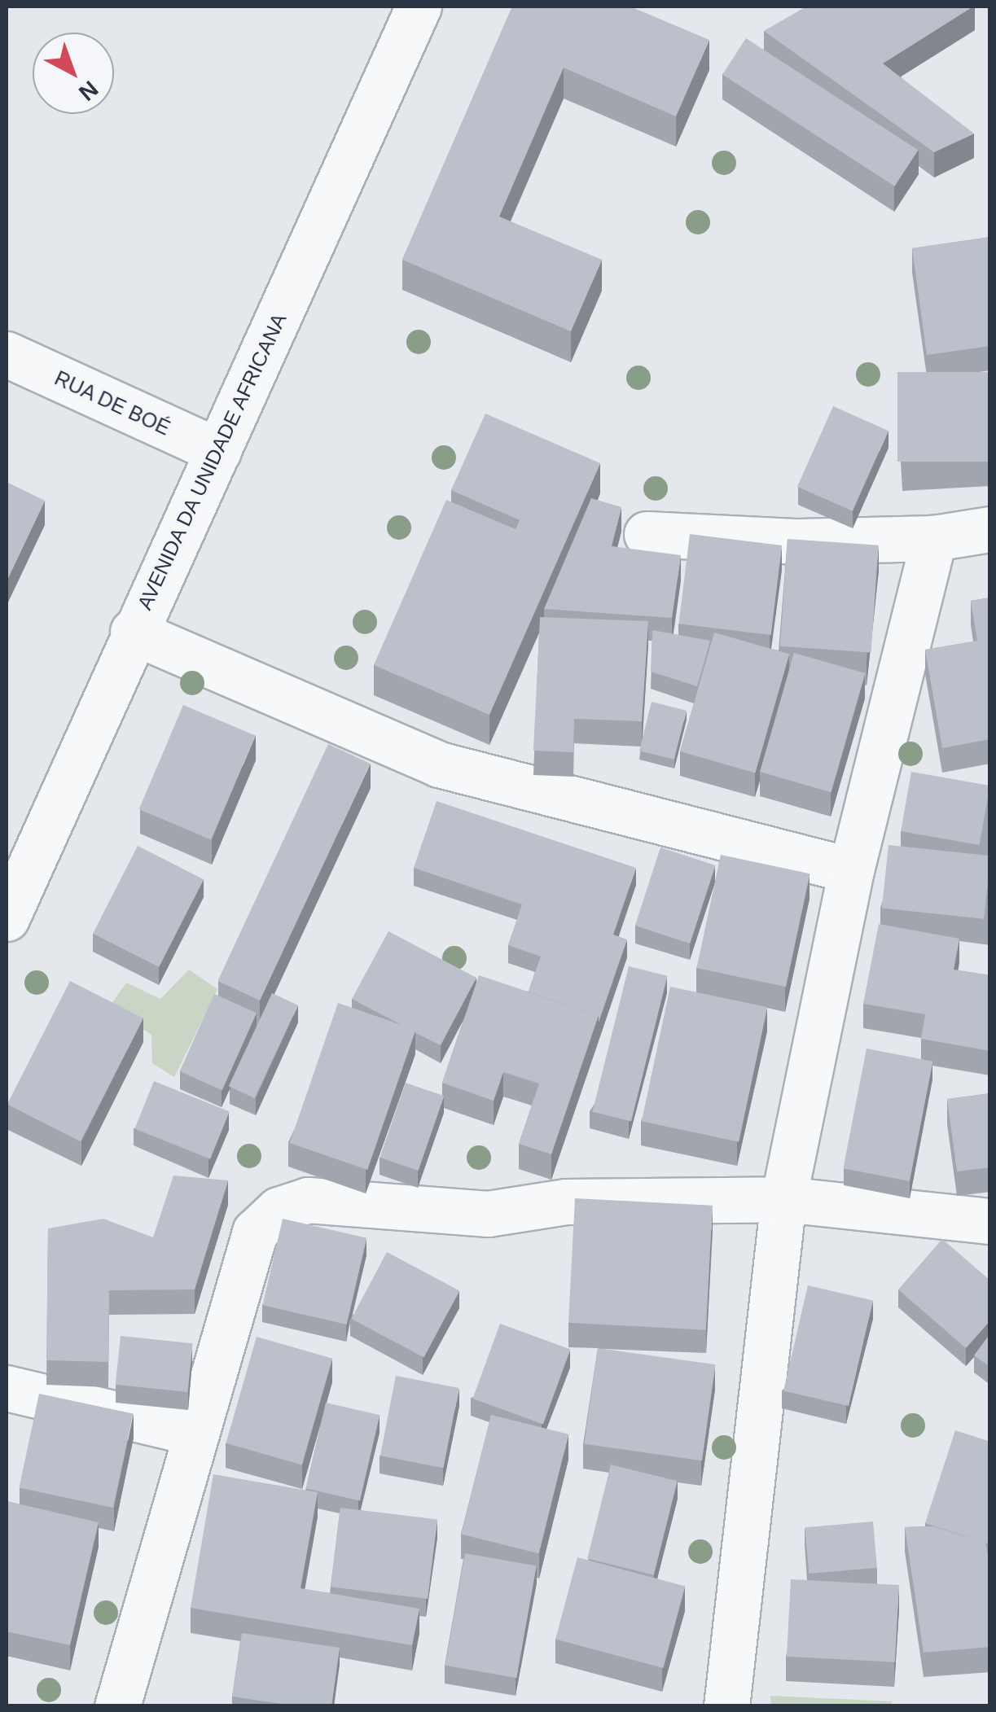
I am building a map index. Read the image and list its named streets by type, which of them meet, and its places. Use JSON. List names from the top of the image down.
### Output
{
  "streets": {
    "street": ["RUA DE BOÉ", "AVENIDA DA UNIDADE AFRICANA"]
  },
  "crossings": [
    ["RUA DE BOÉ", "AVENIDA DA UNIDADE AFRICANA"]
  ],
  "north": "bottom right"
}
